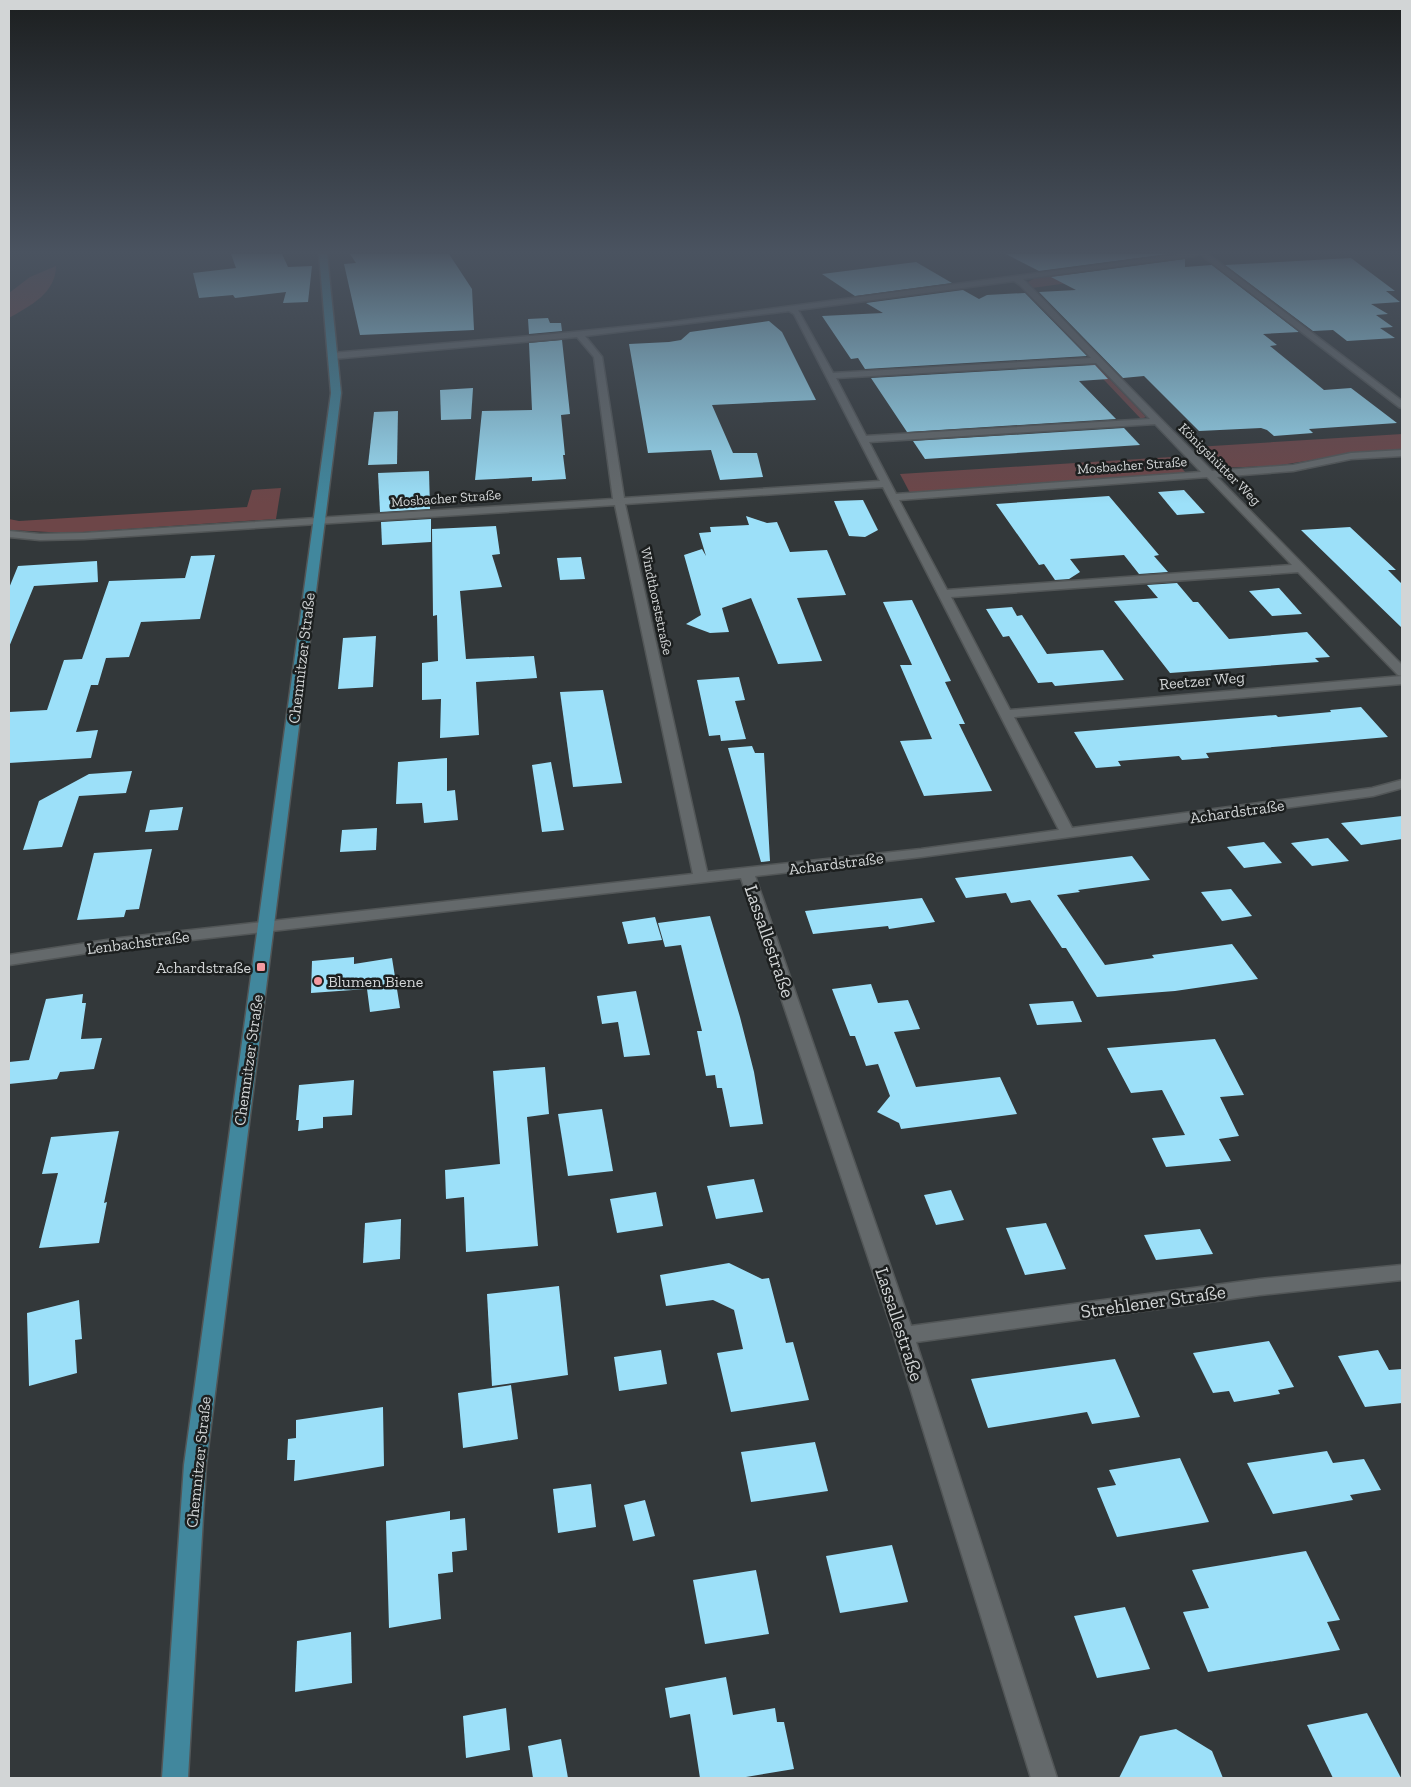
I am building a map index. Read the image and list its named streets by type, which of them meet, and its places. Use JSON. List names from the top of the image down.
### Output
{
  "streets": {
    "main road": ["Chemnitzer Straße"],
    "street": [
      "Königshütter Weg",
      "Mosbacher Straße",
      "Windthorststraße",
      "Reetzer Weg",
      "Achardstraße",
      "Lassallestraße",
      "Lenbachstraße",
      "Strehlener Straße"
    ]
  },
  "crossings": [
    ["Königshütter Weg", "Mosbacher Straße"],
    ["Mosbacher Straße", "Windthorststraße"],
    ["Mosbacher Straße", "Chemnitzer Straße"],
    ["Windthorststraße", "Achardstraße"],
    ["Chemnitzer Straße", "Achardstraße"],
    ["Chemnitzer Straße", "Lenbachstraße"],
    ["Achardstraße", "Lassallestraße"],
    ["Achardstraße", "Lenbachstraße"],
    ["Lassallestraße", "Strehlener Straße"]
  ],
  "places": {
    "transit": ["Achardstraße"],
    "other": ["Blumen Biene"]
  }
}
